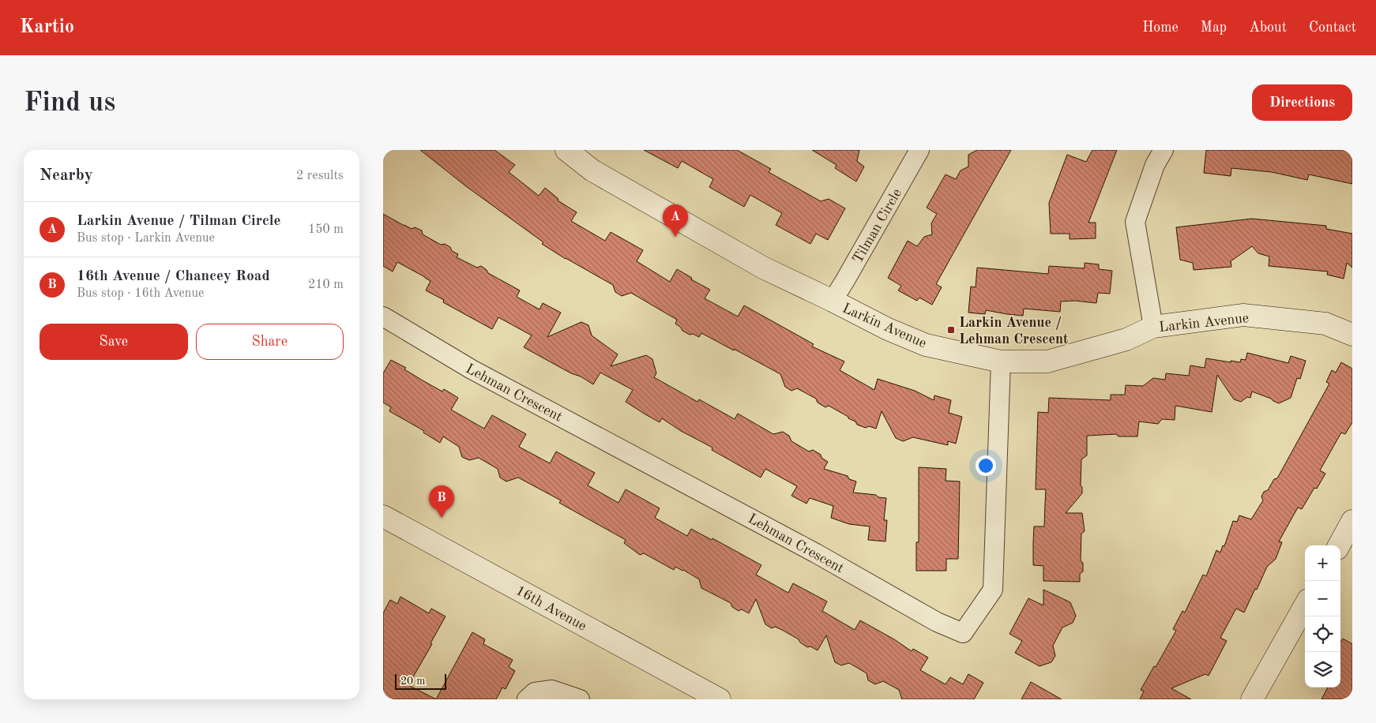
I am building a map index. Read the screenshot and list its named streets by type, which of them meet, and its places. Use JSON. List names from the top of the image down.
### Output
{
  "streets": {
    "street": [
      "Tilman Circle",
      "Larkin Avenue",
      "Lehman Crescent",
      "16th Avenue"
    ]
  },
  "crossings": [
    ["Tilman Circle", "Larkin Avenue"],
    ["Larkin Avenue", "Lehman Crescent"]
  ],
  "places": {
    "transit": ["Larkin Avenue / Lehman Crescent"]
  },
  "scale_bar": "20 m",
  "page": {
    "header": "Kartio",
    "nav": [
      "Home",
      "Map",
      "About",
      "Contact"
    ],
    "buttons": [
      "Directions",
      ["Save", "Share"]
    ],
    "title": "Find us",
    "heading": ["Nearby", "2 results"],
    "list": [
      {
        "mark": "A",
        "name": "Larkin Avenue / Tilman Circle",
        "note": "Bus stop · Larkin Avenue",
        "value": "150 m"
      },
      {
        "mark": "B",
        "name": "16th Avenue / Chancey Road",
        "note": "Bus stop · 16th Avenue",
        "value": "210 m"
      }
    ],
    "pins": ["A", "B"],
    "map_buttons": ["+", "−"],
    "scale": "20 m"
  }
}
